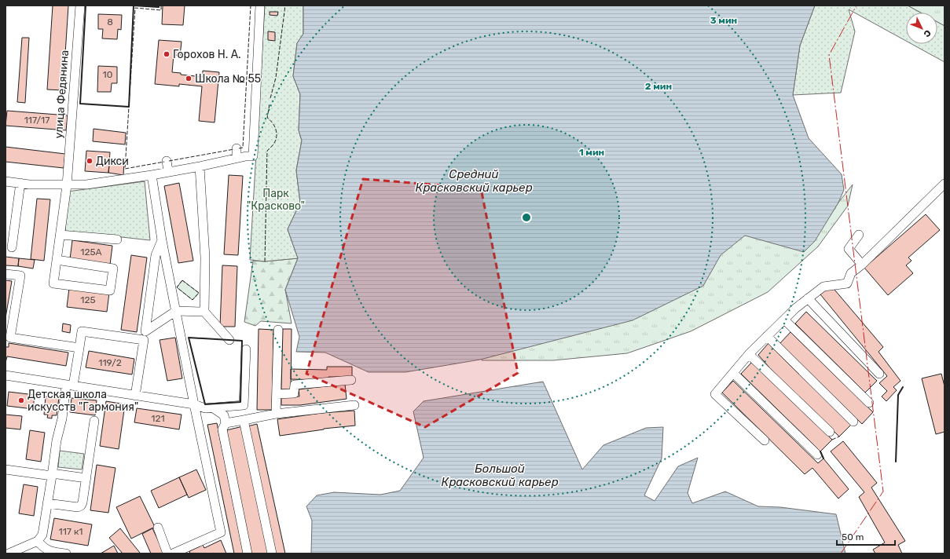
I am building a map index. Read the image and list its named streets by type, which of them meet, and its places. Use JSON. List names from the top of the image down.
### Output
{
  "streets": {
    "street": ["улица Федянина"]
  },
  "water": ["Средний Красковский карьер", "Большой Красковский карьер"],
  "parks": ["Парк \"Красково\""],
  "places": [
    "Горохов Н. А.",
    "Школа № 55",
    "Дикси",
    "Детская школа искусств \"Гармония\""
  ],
  "house_numbers": [
    "8",
    "10",
    "117/17",
    "125А",
    "125",
    "119/2",
    "121",
    "117 к1"
  ],
  "scale_bar": "50 m",
  "north": "bottom right",
  "rings": ["3 мин", "2 мин", "1 мин"]
}
